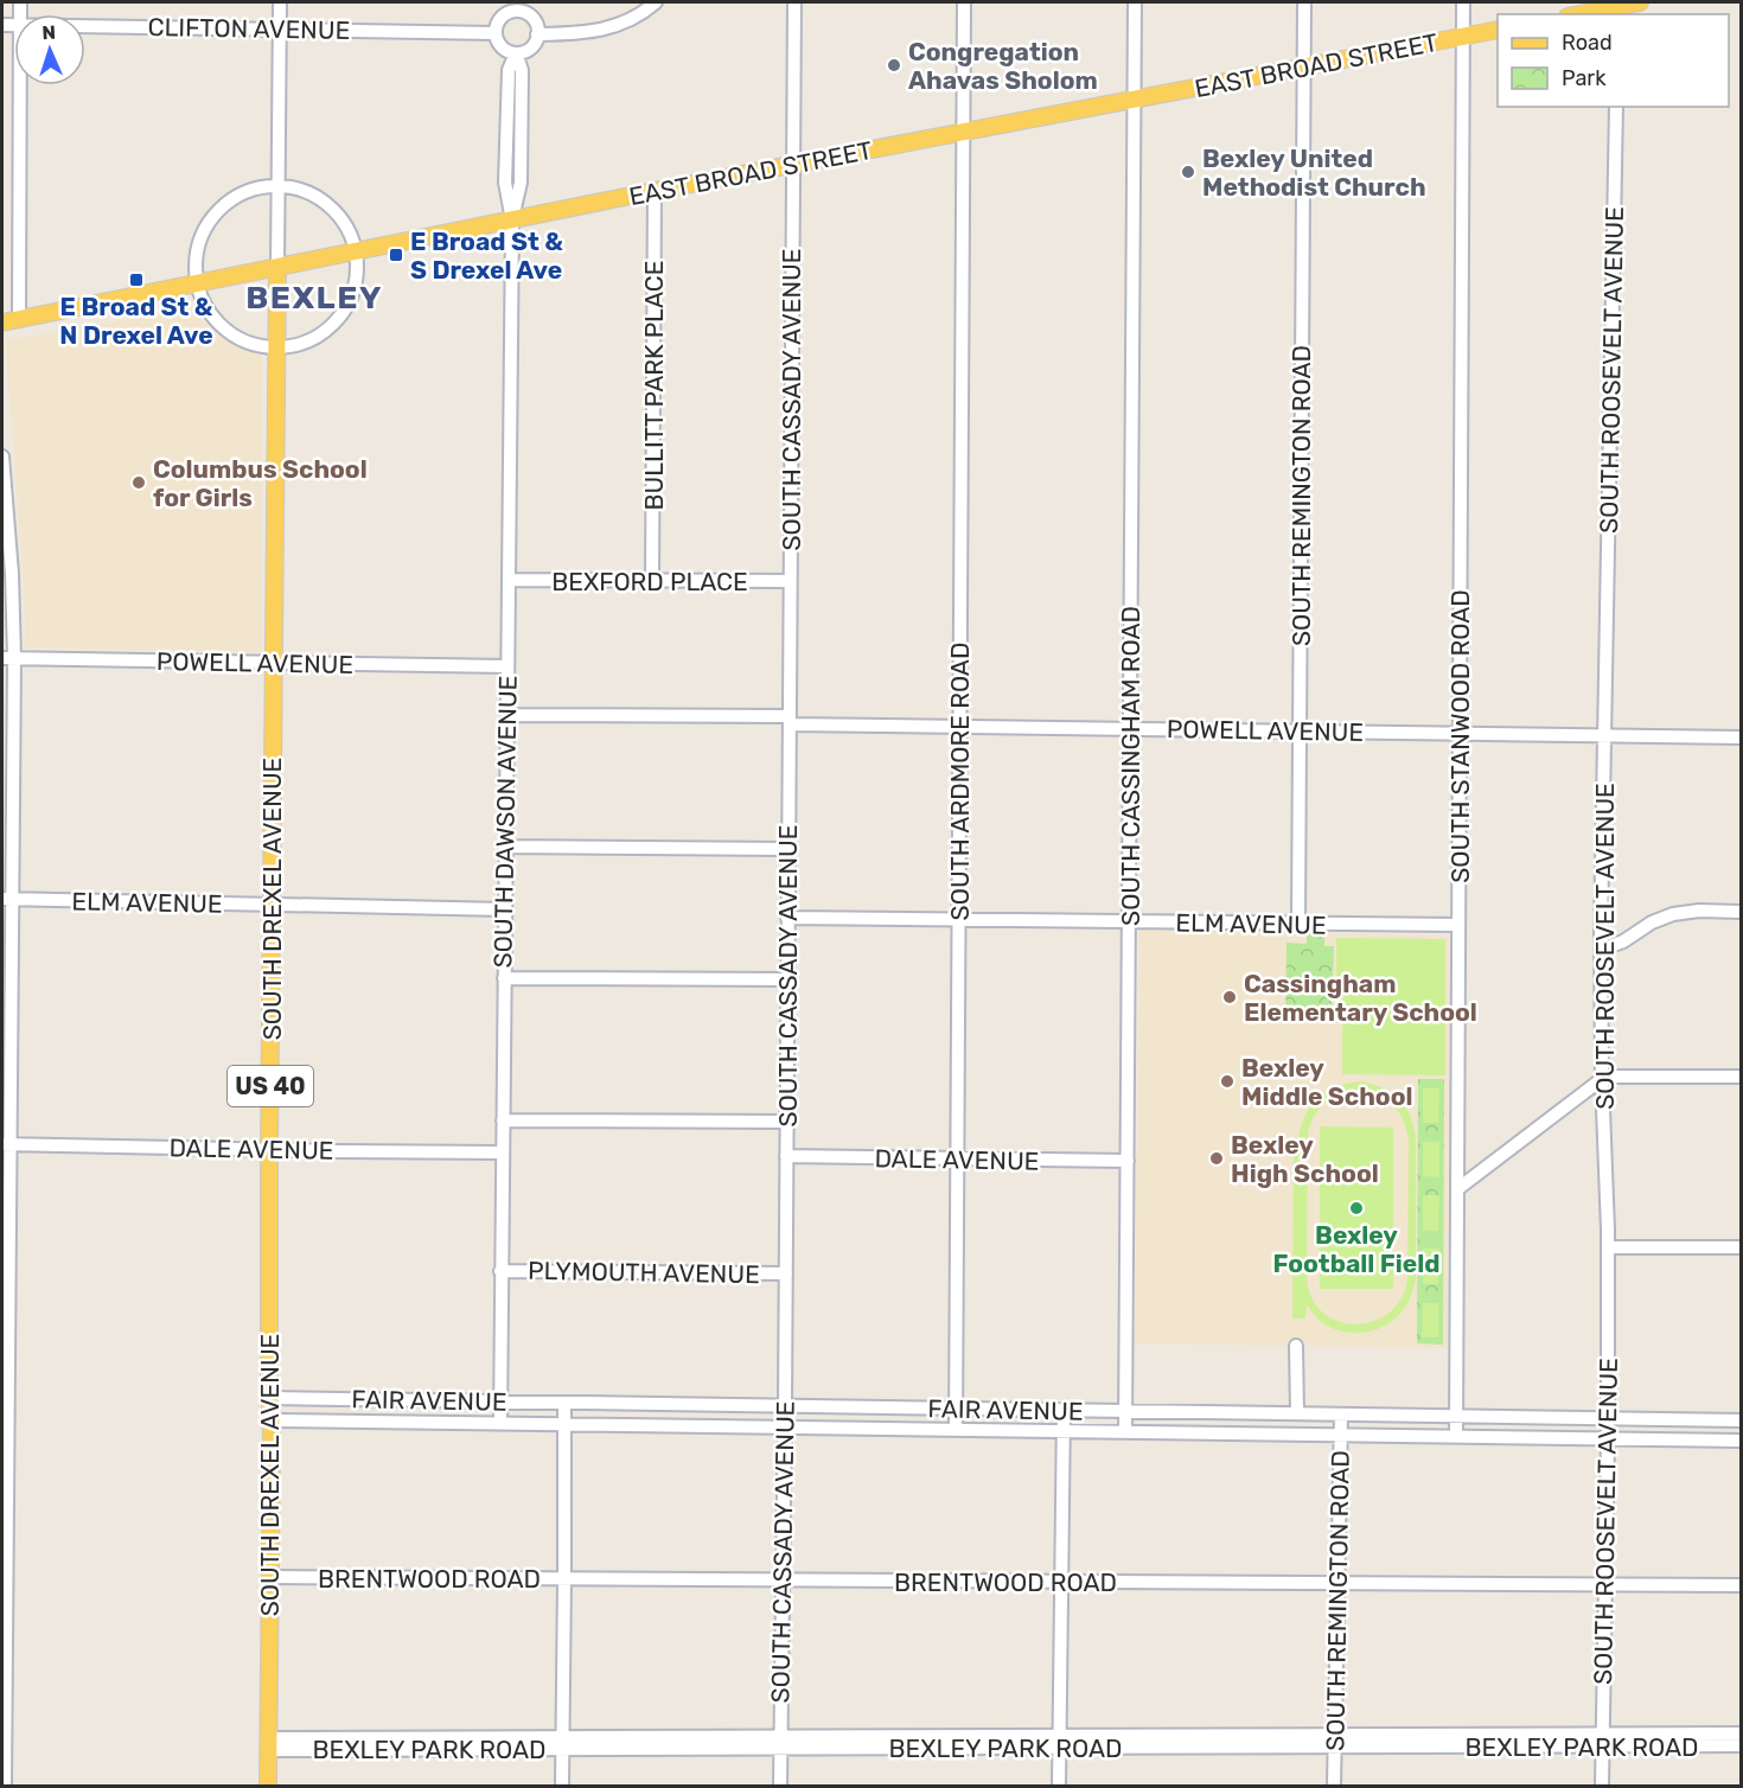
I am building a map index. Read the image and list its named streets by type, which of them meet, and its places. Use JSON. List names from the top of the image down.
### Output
{
  "streets": {
    "main road": ["EAST BROAD STREET", "SOUTH DREXEL AVENUE", "US 40"],
    "street": [
      "CLIFTON AVENUE",
      "SOUTH ROOSEVELT AVENUE",
      "BULLITT PARK PLACE",
      "SOUTH CASSADY AVENUE",
      "SOUTH REMINGTON ROAD",
      "BEXFORD PLACE",
      "POWELL AVENUE",
      "SOUTH STANWOOD ROAD",
      "SOUTH CASSINGHAM ROAD",
      "SOUTH ARDMORE ROAD",
      "SOUTH DAWSON AVENUE",
      "ELM AVENUE",
      "DALE AVENUE",
      "PLYMOUTH AVENUE",
      "FAIR AVENUE",
      "BRENTWOOD ROAD",
      "BEXLEY PARK ROAD"
    ]
  },
  "crossings": [
    ["CLIFTON AVENUE", "SOUTH DAWSON AVENUE"],
    ["EAST BROAD STREET", "BULLITT PARK PLACE"],
    ["EAST BROAD STREET", "SOUTH CASSADY AVENUE"],
    ["EAST BROAD STREET", "SOUTH REMINGTON ROAD"],
    ["EAST BROAD STREET", "SOUTH STANWOOD ROAD"],
    ["EAST BROAD STREET", "SOUTH CASSINGHAM ROAD"],
    ["EAST BROAD STREET", "SOUTH ARDMORE ROAD"],
    ["EAST BROAD STREET", "SOUTH DAWSON AVENUE"],
    ["EAST BROAD STREET", "SOUTH DREXEL AVENUE"],
    ["SOUTH ROOSEVELT AVENUE", "POWELL AVENUE"],
    ["SOUTH ROOSEVELT AVENUE", "FAIR AVENUE"],
    ["SOUTH ROOSEVELT AVENUE", "BRENTWOOD ROAD"],
    ["SOUTH ROOSEVELT AVENUE", "BEXLEY PARK ROAD"],
    ["BULLITT PARK PLACE", "BEXFORD PLACE"],
    ["SOUTH CASSADY AVENUE", "BEXFORD PLACE"],
    ["SOUTH CASSADY AVENUE", "POWELL AVENUE"],
    ["SOUTH CASSADY AVENUE", "ELM AVENUE"],
    ["SOUTH CASSADY AVENUE", "DALE AVENUE"],
    ["SOUTH CASSADY AVENUE", "PLYMOUTH AVENUE"],
    ["SOUTH CASSADY AVENUE", "FAIR AVENUE"],
    ["SOUTH CASSADY AVENUE", "BRENTWOOD ROAD"],
    ["SOUTH CASSADY AVENUE", "BEXLEY PARK ROAD"],
    ["SOUTH REMINGTON ROAD", "POWELL AVENUE"],
    ["SOUTH REMINGTON ROAD", "ELM AVENUE"],
    ["SOUTH REMINGTON ROAD", "FAIR AVENUE"],
    ["SOUTH REMINGTON ROAD", "BRENTWOOD ROAD"],
    ["SOUTH REMINGTON ROAD", "BEXLEY PARK ROAD"],
    ["BEXFORD PLACE", "SOUTH DAWSON AVENUE"],
    ["POWELL AVENUE", "SOUTH STANWOOD ROAD"],
    ["POWELL AVENUE", "SOUTH CASSINGHAM ROAD"],
    ["POWELL AVENUE", "SOUTH ARDMORE ROAD"],
    ["POWELL AVENUE", "SOUTH DAWSON AVENUE"],
    ["POWELL AVENUE", "SOUTH DREXEL AVENUE"],
    ["SOUTH STANWOOD ROAD", "ELM AVENUE"],
    ["SOUTH STANWOOD ROAD", "FAIR AVENUE"],
    ["SOUTH CASSINGHAM ROAD", "ELM AVENUE"],
    ["SOUTH CASSINGHAM ROAD", "DALE AVENUE"],
    ["SOUTH CASSINGHAM ROAD", "FAIR AVENUE"],
    ["SOUTH ARDMORE ROAD", "ELM AVENUE"],
    ["SOUTH ARDMORE ROAD", "DALE AVENUE"],
    ["SOUTH ARDMORE ROAD", "FAIR AVENUE"],
    ["SOUTH DAWSON AVENUE", "ELM AVENUE"],
    ["SOUTH DAWSON AVENUE", "DALE AVENUE"],
    ["SOUTH DAWSON AVENUE", "PLYMOUTH AVENUE"],
    ["SOUTH DAWSON AVENUE", "FAIR AVENUE"],
    ["SOUTH DREXEL AVENUE", "ELM AVENUE"],
    ["SOUTH DREXEL AVENUE", "DALE AVENUE"],
    ["SOUTH DREXEL AVENUE", "FAIR AVENUE"],
    ["SOUTH DREXEL AVENUE", "BRENTWOOD ROAD"],
    ["SOUTH DREXEL AVENUE", "BEXLEY PARK ROAD"]
  ],
  "districts": ["BEXLEY"],
  "places": {
    "other": [
      "Congregation Ahavas Sholom",
      "Bexley United Methodist Church",
      "Columbus School for Girls",
      "Cassingham Elementary School",
      "Bexley Middle School",
      "Bexley High School",
      "Bexley Football Field"
    ],
    "transit": ["E Broad St & S Drexel Ave", "E Broad St & N Drexel Ave"]
  },
  "legend": ["Road", "Park"],
  "north": "top"
}
